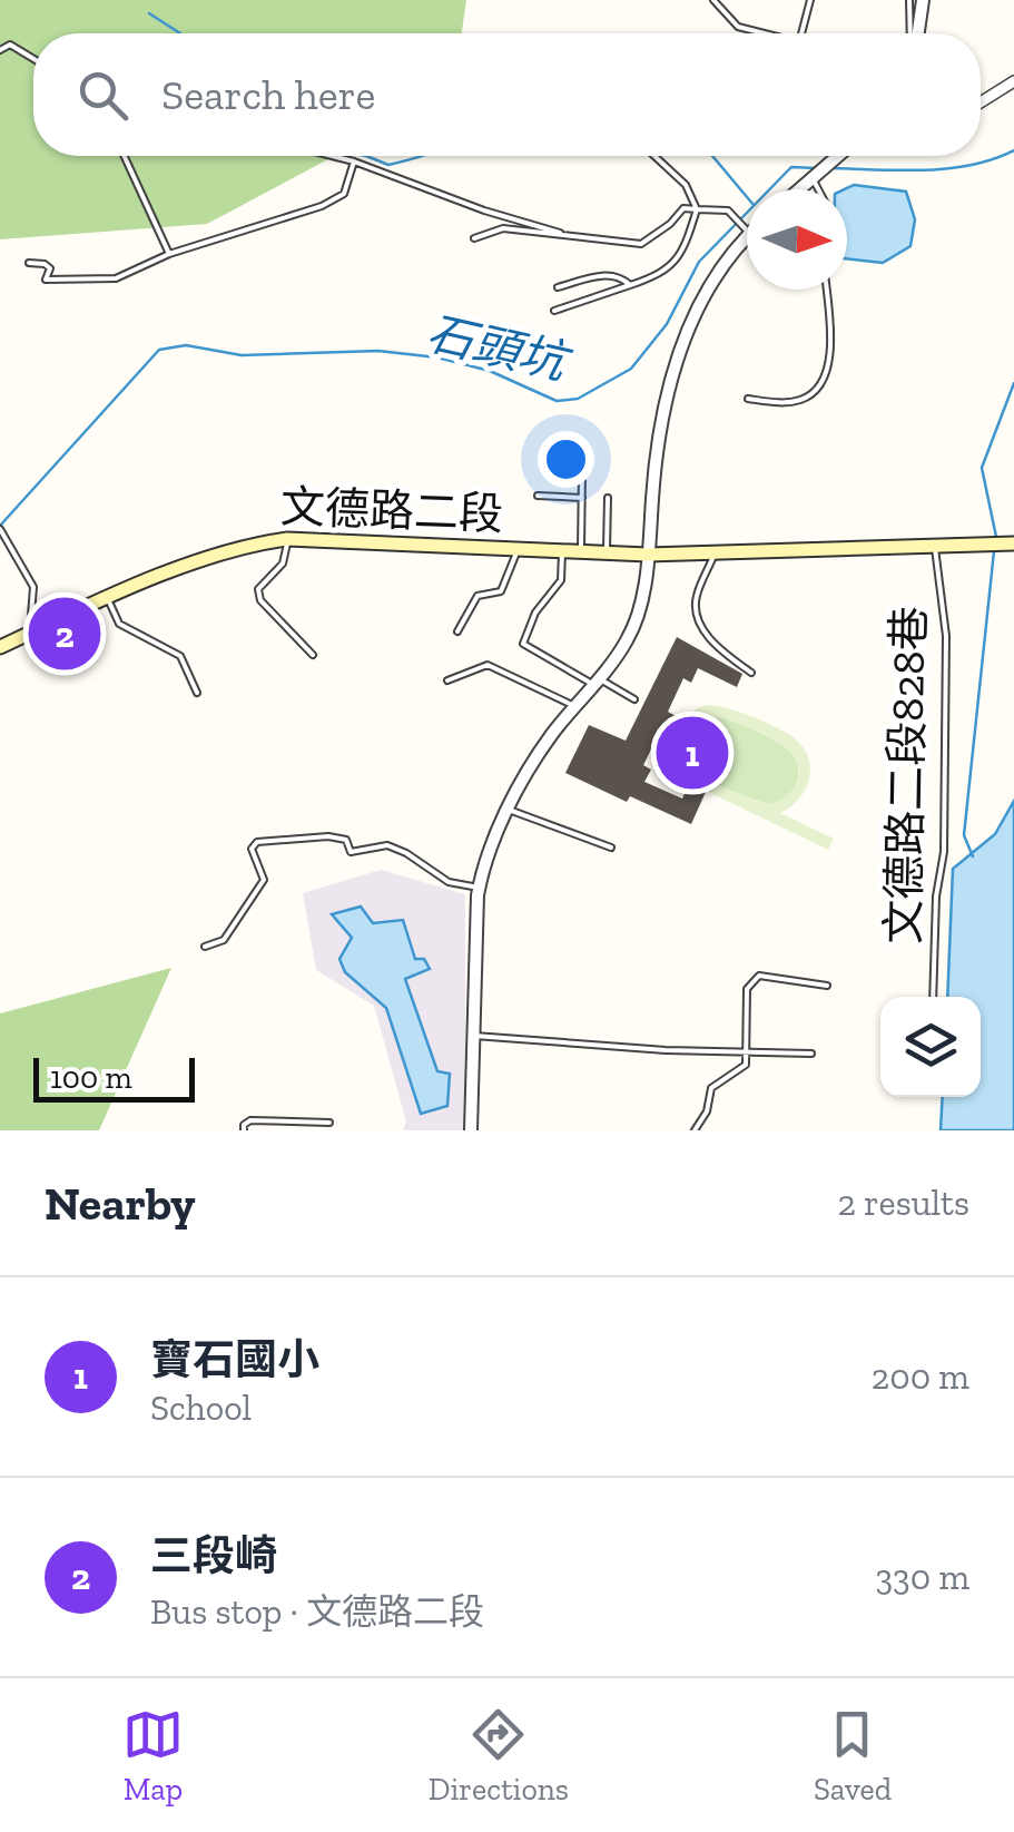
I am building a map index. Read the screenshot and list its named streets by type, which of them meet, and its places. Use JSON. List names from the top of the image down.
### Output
{
  "streets": {
    "main road": ["文德路二段"],
    "lane": ["文德路二段828巷"]
  },
  "crossings": [
    ["文德路二段", "文德路二段828巷"]
  ],
  "water": ["石頭坑"],
  "scale_bar": "100 m",
  "north": "right",
  "page": {
    "search": "Search here",
    "pins": ["2", "1"],
    "scale": "100 m",
    "heading": ["Nearby", "2 results"],
    "list": [
      {
        "mark": "1",
        "name": "寶石國小",
        "note": "School",
        "value": "200 m"
      },
      {
        "mark": "2",
        "name": "三段崎",
        "note": "Bus stop · 文德路二段",
        "value": "330 m"
      }
    ],
    "nav": ["Map", "Directions", "Saved"]
  }
}
